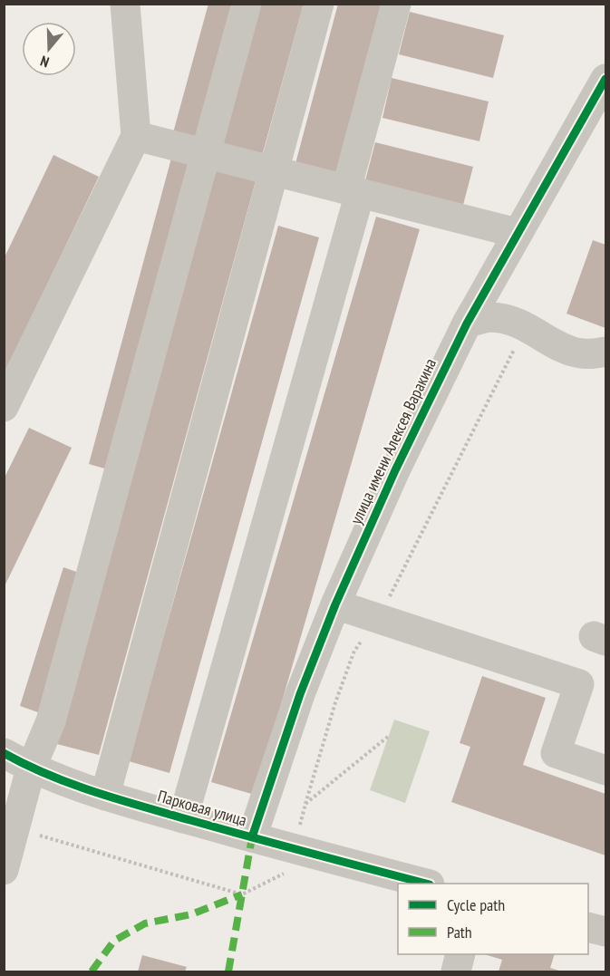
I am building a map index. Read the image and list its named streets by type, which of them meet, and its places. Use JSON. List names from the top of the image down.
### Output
{
  "streets": {
    "street": ["улица имени Алексея Варакина", "Парковая улица"]
  },
  "crossings": [
    ["улица имени Алексея Варакина", "Парковая улица"]
  ],
  "legend": ["Cycle path", "Path"],
  "north": "bottom"
}
